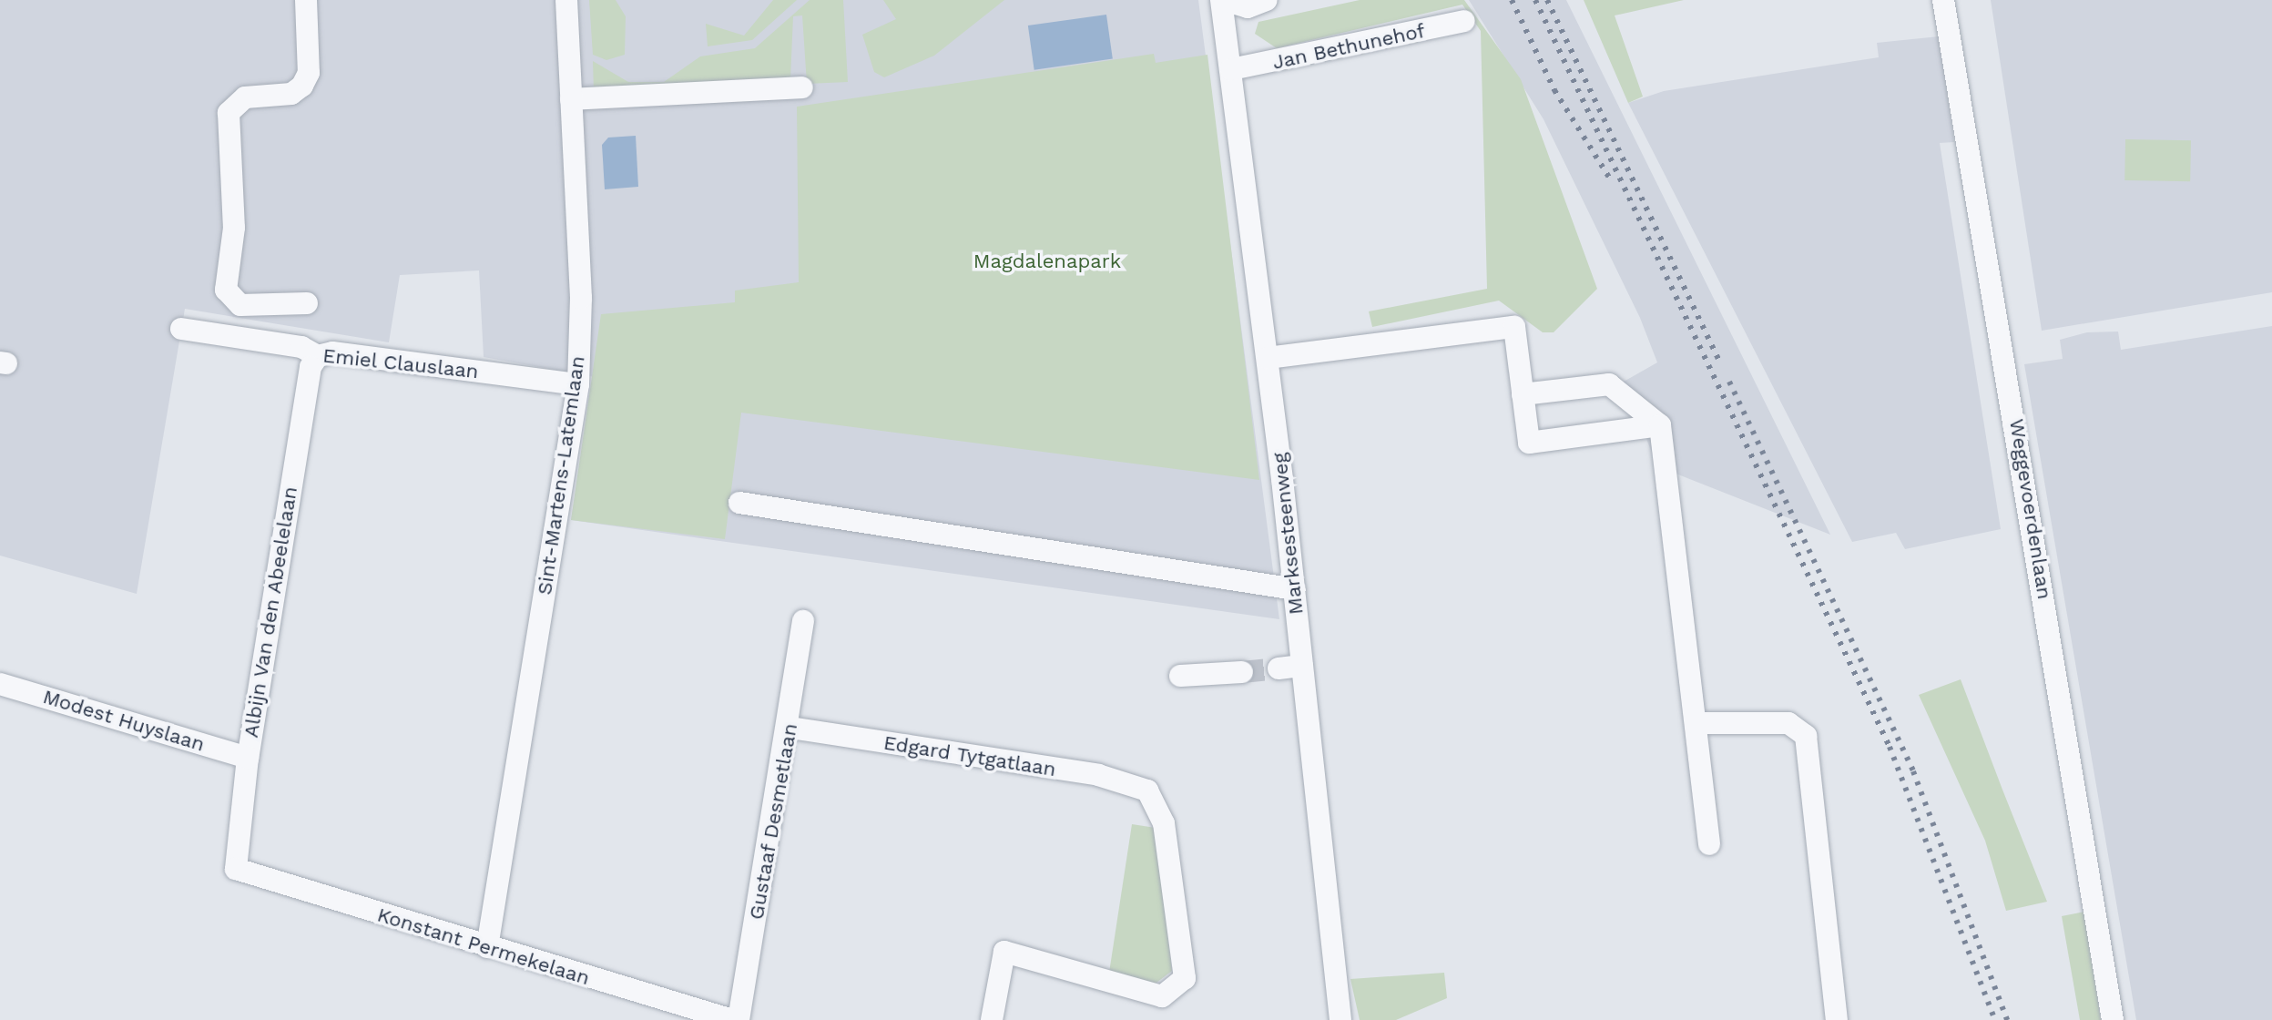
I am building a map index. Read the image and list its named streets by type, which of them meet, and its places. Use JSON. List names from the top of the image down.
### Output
{
  "streets": {
    "street": [
      "Jan Bethunehof",
      "Emiel Clauslaan",
      "Sint-Martens-Latemlaan",
      "Weggevoerdenlaan",
      "Marksesteenweg",
      "Albijn Van den Abeelelaan",
      "Modest Huyslaan",
      "Edgard Tytgatlaan",
      "Gustaaf Desmetlaan",
      "Konstant Permekelaan"
    ]
  },
  "crossings": [
    ["Jan Bethunehof", "Marksesteenweg"],
    ["Emiel Clauslaan", "Sint-Martens-Latemlaan"],
    ["Emiel Clauslaan", "Albijn Van den Abeelelaan"],
    ["Sint-Martens-Latemlaan", "Konstant Permekelaan"],
    ["Albijn Van den Abeelelaan", "Modest Huyslaan"],
    ["Albijn Van den Abeelelaan", "Konstant Permekelaan"],
    ["Edgard Tytgatlaan", "Gustaaf Desmetlaan"]
  ],
  "parks": ["Magdalenapark"]
}
